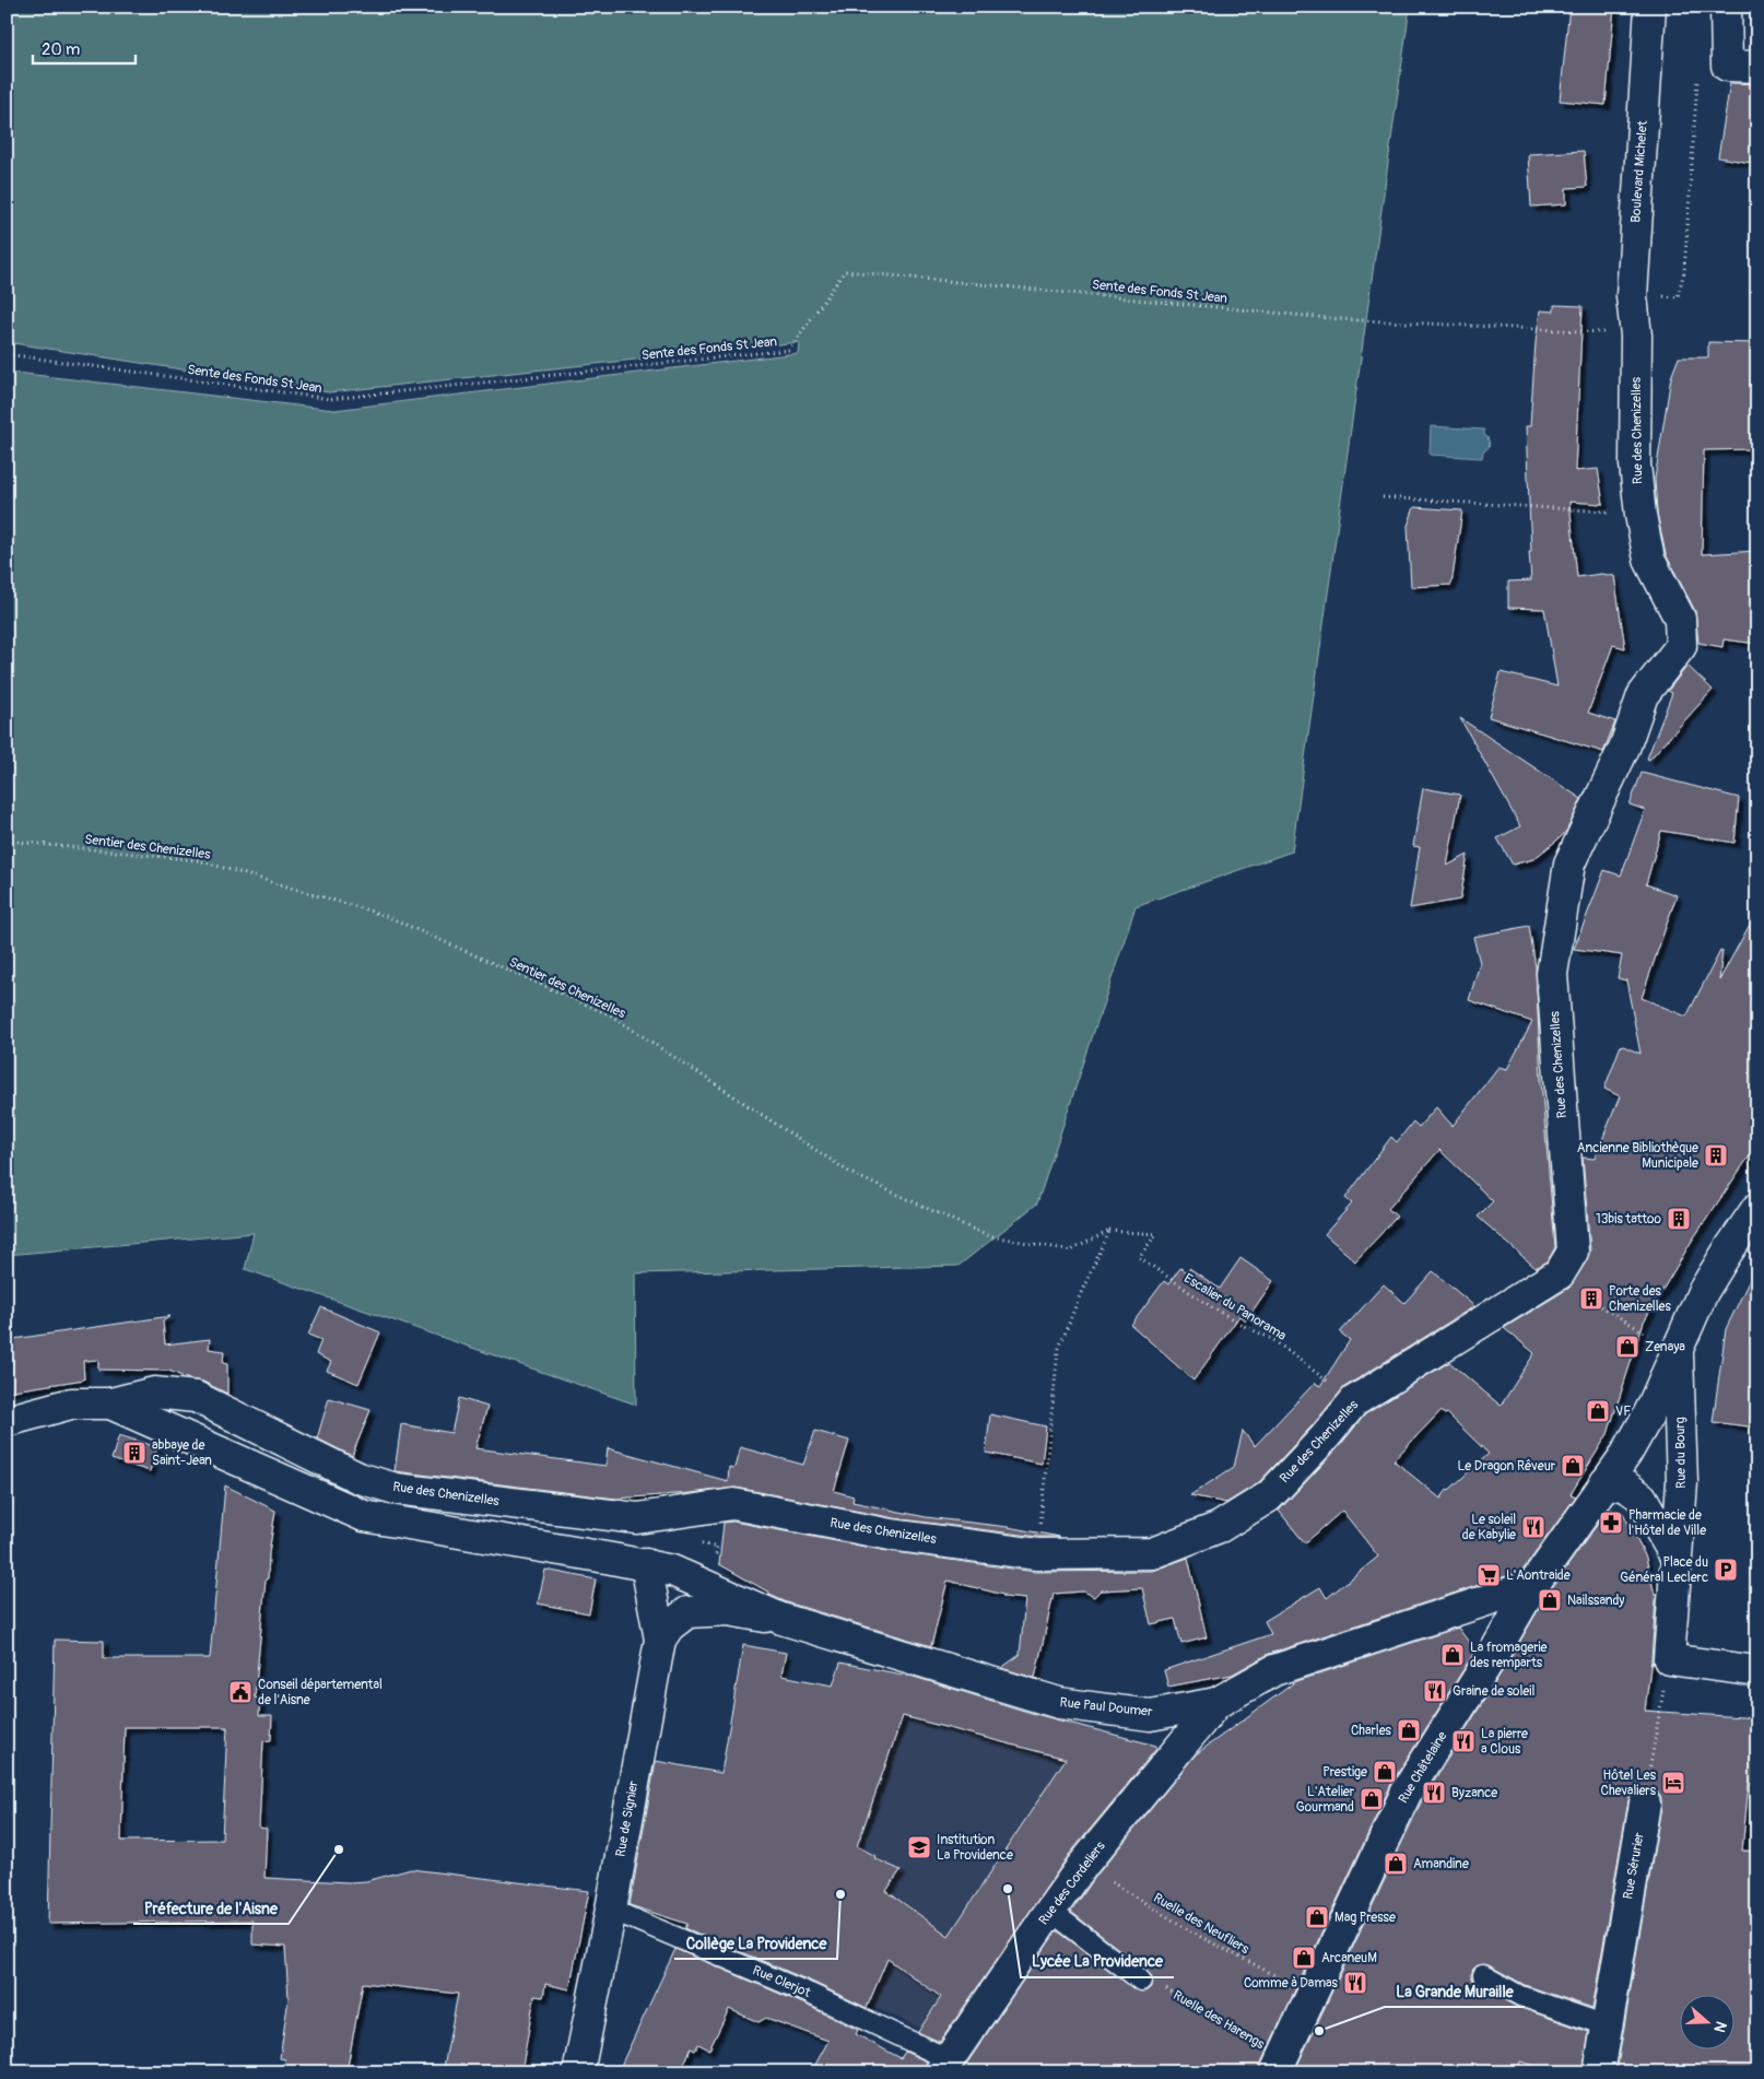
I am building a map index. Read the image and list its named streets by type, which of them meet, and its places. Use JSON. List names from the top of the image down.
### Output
{
  "streets": {
    "street": [
      "Boulevard Michelet",
      "Rue des Chenizelles",
      "Rue du Bourg",
      "Rue Paul Doumer",
      "Rue Châtelaine",
      "Rue de Signier",
      "Rue Sérurier",
      "Rue des Cordeliers"
    ],
    "lane": ["Rue Clerjot"],
    "path": [
      "Sente des Fonds St Jean",
      "Sentier des Chenizelles",
      "Escalier du Panorama",
      "Ruelle des Neufliers",
      "Ruelle des Harengs"
    ]
  },
  "crossings": [
    ["Boulevard Michelet", "Sente des Fonds St Jean"],
    ["Boulevard Michelet", "Rue des Chenizelles"],
    ["Sente des Fonds St Jean", "Rue des Chenizelles"],
    ["Rue des Chenizelles", "Escalier du Panorama"],
    ["Rue des Chenizelles", "Rue Paul Doumer"],
    ["Sentier des Chenizelles", "Escalier du Panorama"],
    ["Rue du Bourg", "Rue Châtelaine"],
    ["Rue Paul Doumer", "Rue Châtelaine"],
    ["Rue Paul Doumer", "Rue de Signier"],
    ["Rue Paul Doumer", "Rue des Cordeliers"],
    ["Rue Châtelaine", "Ruelle des Neufliers"],
    ["Rue Châtelaine", "Ruelle des Harengs"],
    ["Rue de Signier", "Rue Clerjot"],
    ["Rue des Cordeliers", "Ruelle des Neufliers"],
    ["Rue des Cordeliers", "Rue Clerjot"]
  ],
  "places": {
    "building": [
      "Ancienne Bibliothèque Municipale",
      "13bis tattoo",
      "Porte des Chenizelles",
      "abbaye de Saint-Jean"
    ],
    "shop": [
      "Zenaya",
      "VF",
      "Le Dragon Rêveur",
      "Nailssandy",
      "La fromagerie des remparts",
      "Charles",
      "Prestige",
      "L'Atelier Gourmand",
      "Amandine",
      "Mag Presse",
      "ArcaneuM"
    ],
    "pharmacy": ["Pharmacie de l'Hôtel de Ville"],
    "restaurant": [
      "Le soleil de Kabylie",
      "Graine de soleil",
      "La pierre a Clous",
      "Byzance",
      "Comme à Damas"
    ],
    "parking": ["Place du Général Leclerc"],
    "supermarket": ["L'Aontraide"],
    "public building": ["Conseil départemental de l'Aisne"],
    "hotel": ["Hôtel Les Chevaliers"],
    "school or university": ["Institution La Providence"],
    "other": [
      "Préfecture de l'Aisne",
      "Lycée La Providence",
      "Collège La Providence",
      "La Grande Muraille"
    ]
  },
  "scale_bar": "20 m",
  "north": "right"
}
